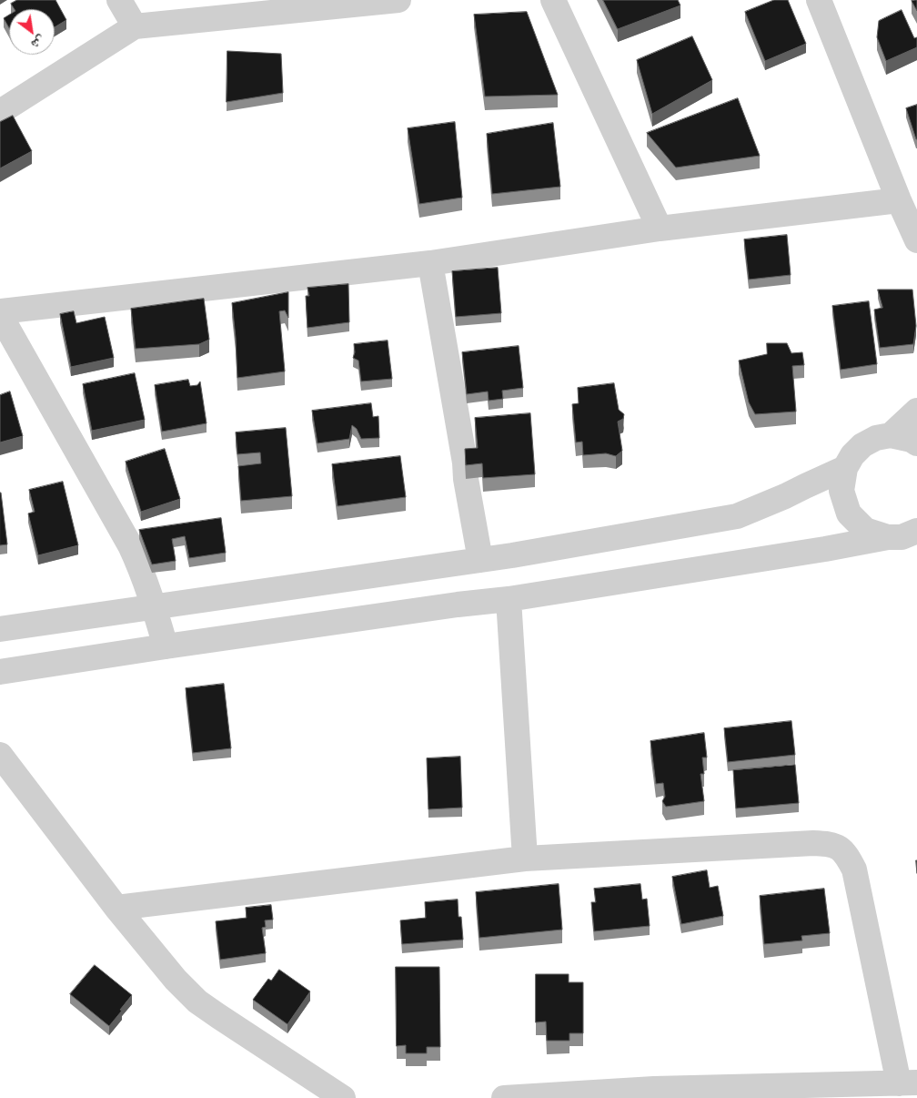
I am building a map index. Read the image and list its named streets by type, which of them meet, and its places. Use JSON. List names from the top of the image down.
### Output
{
  "north": "bottom right"
}
